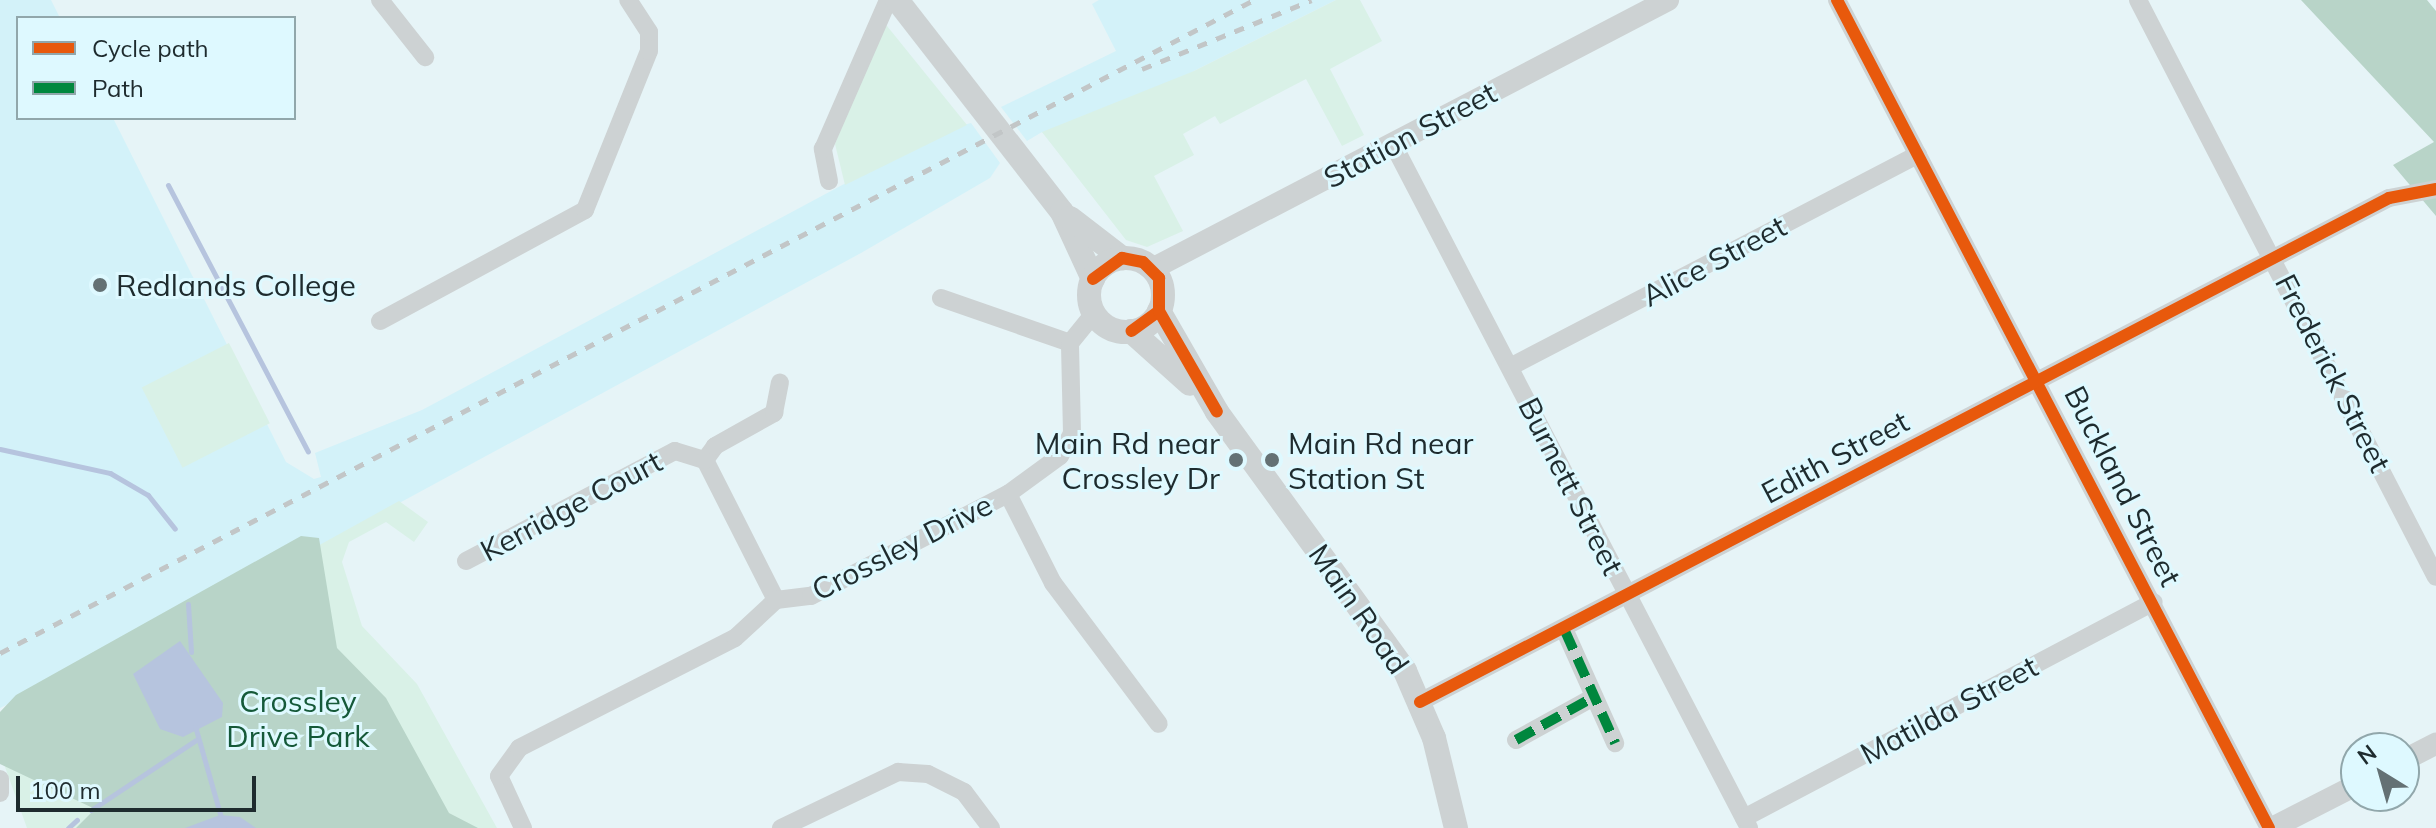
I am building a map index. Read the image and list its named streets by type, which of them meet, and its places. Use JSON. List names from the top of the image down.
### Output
{
  "streets": {
    "main road": ["Main Road"],
    "street": [
      "Station Street",
      "Alice Street",
      "Frederick Street",
      "Edith Street",
      "Burnett Street",
      "Buckland Street",
      "Kerridge Court",
      "Crossley Drive",
      "Matilda Street"
    ]
  },
  "crossings": [
    ["Station Street", "Burnett Street"],
    ["Station Street", "Main Road"],
    ["Alice Street", "Burnett Street"],
    ["Alice Street", "Buckland Street"],
    ["Frederick Street", "Edith Street"],
    ["Edith Street", "Burnett Street"],
    ["Edith Street", "Buckland Street"],
    ["Edith Street", "Main Road"],
    ["Burnett Street", "Matilda Street"],
    ["Buckland Street", "Matilda Street"]
  ],
  "parks": ["Crossley Drive Park"],
  "places": ["Redlands College", "Main Rd near Crossley Dr", "Main Rd near Station St"],
  "legend": ["Cycle path", "Path"],
  "scale_bar": "100 m",
  "north": "top left"
}
